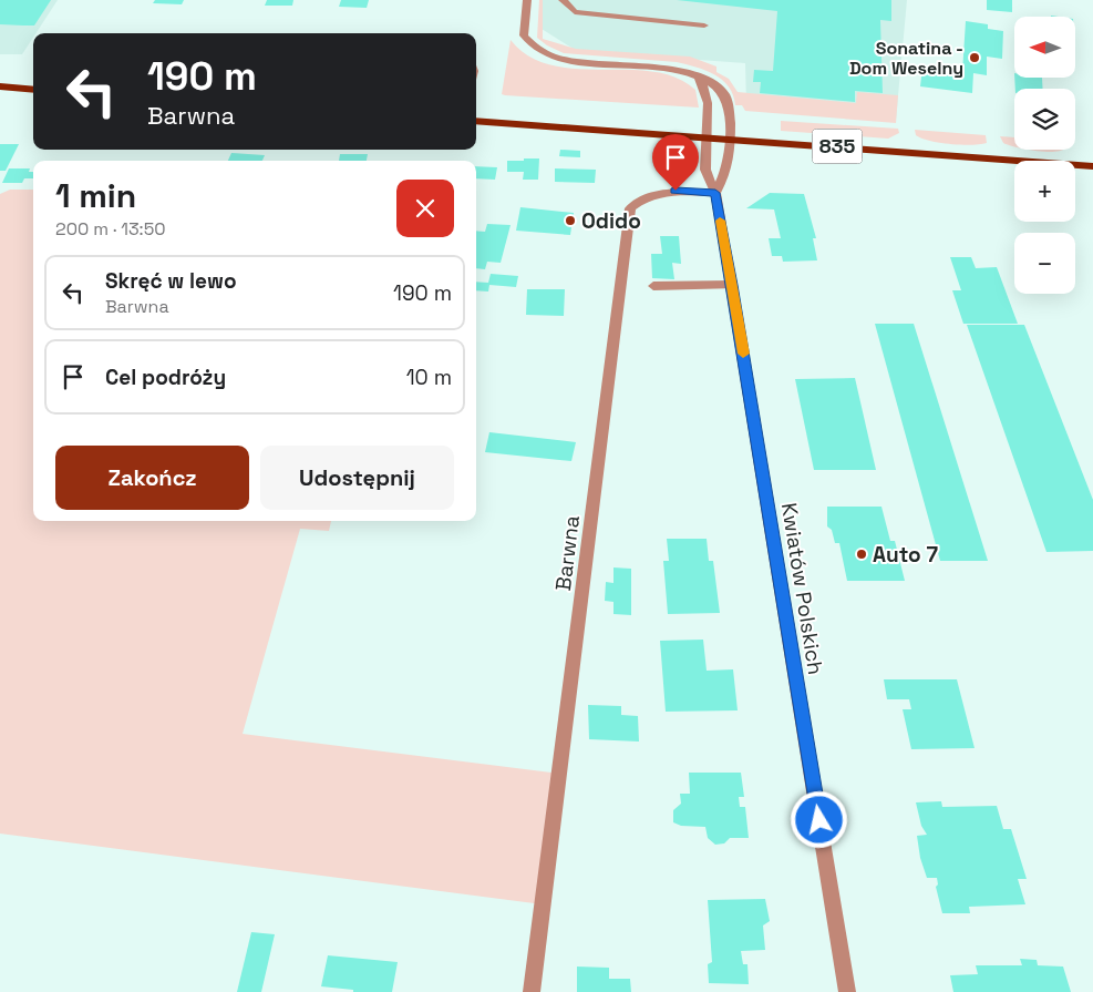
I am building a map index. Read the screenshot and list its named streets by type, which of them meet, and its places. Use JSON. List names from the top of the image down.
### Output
{
  "streets": {
    "main road": ["835"],
    "street": ["Barwna", "Kwiatów Polskich"]
  },
  "crossings": [
    ["835", "Kwiatów Polskich"],
    ["Barwna", "Kwiatów Polskich"]
  ],
  "places": ["Sonatina - Dom Weselny", "Odido", "Auto 7"],
  "north": "left",
  "page": {
    "map_buttons": ["+", "−"],
    "turn": ["190 m", "Barwna"],
    "heading": ["1 min", "200 m · 13:50"],
    "list": [
      {
        "name": "Skręć w lewo",
        "note": "Barwna",
        "value": "190 m"
      },
      {
        "name": "Cel podróży",
        "value": "10 m"
      }
    ],
    "buttons": ["Zakończ", "Udostępnij"]
  }
}
